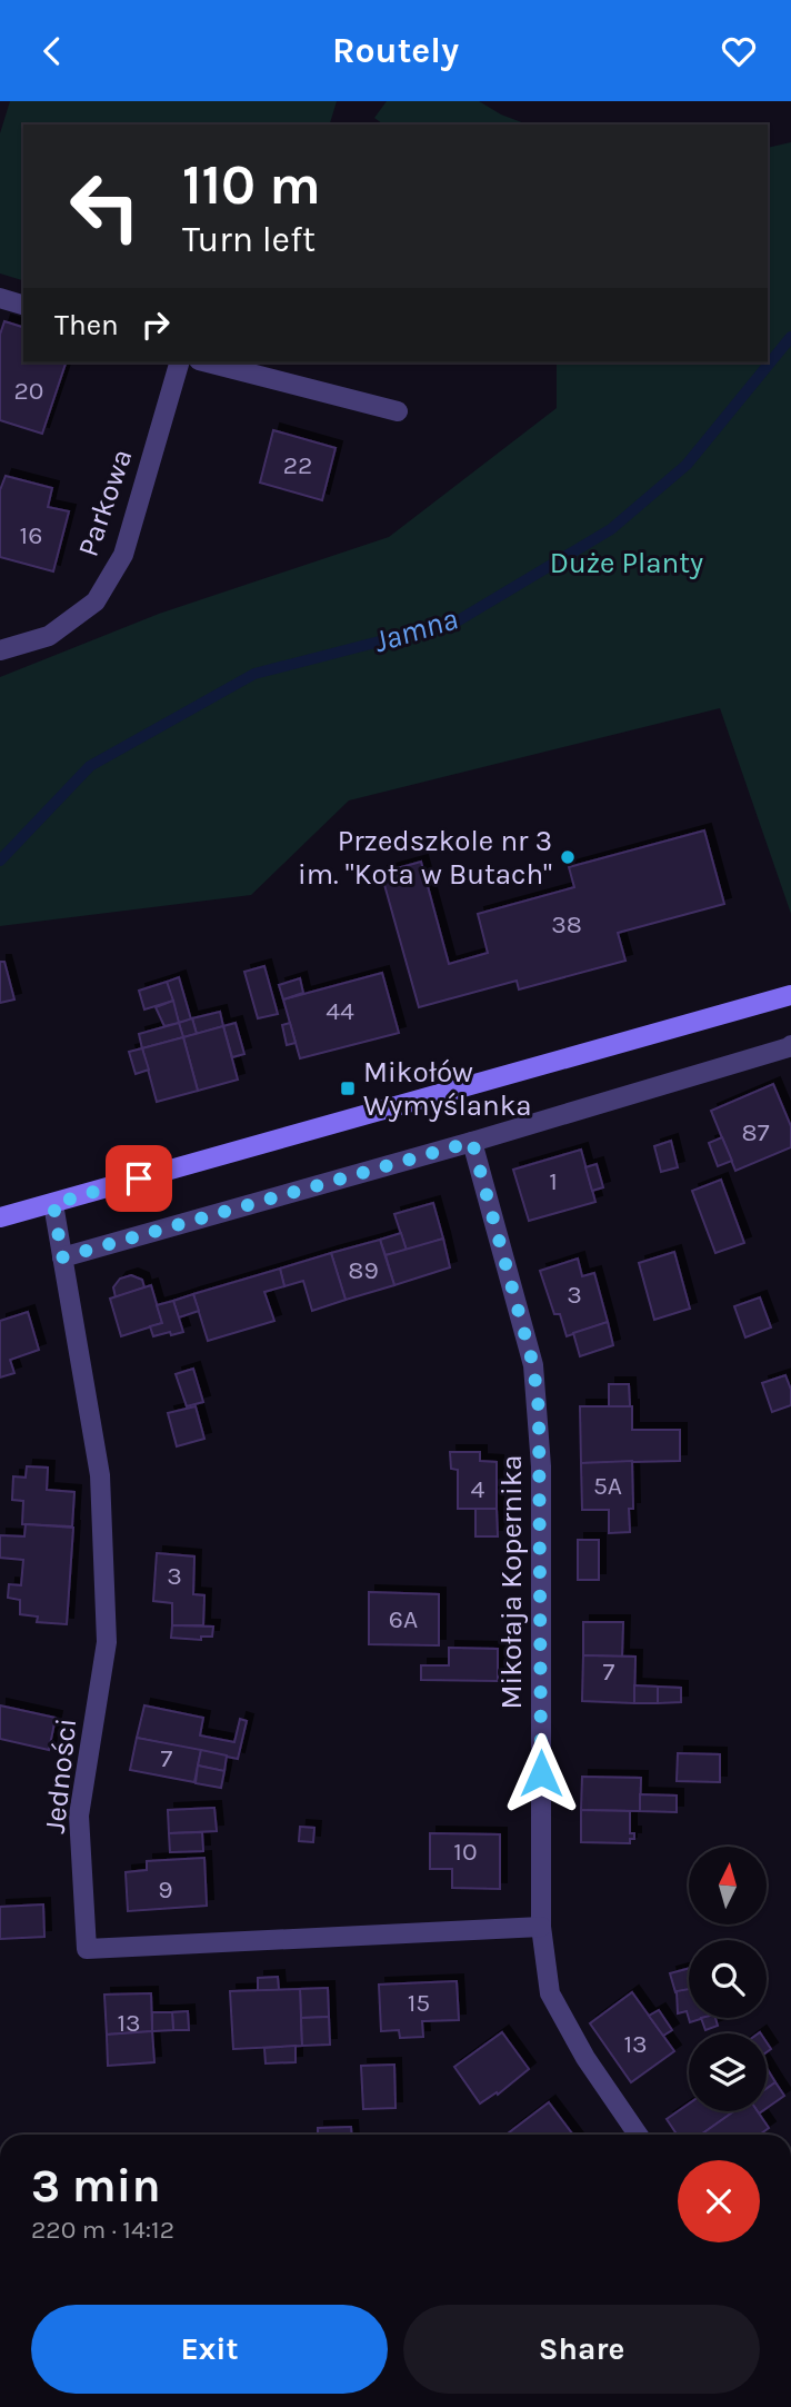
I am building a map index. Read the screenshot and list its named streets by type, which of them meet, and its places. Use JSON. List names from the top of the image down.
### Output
{
  "streets": {
    "street": ["Parkowa", "Mikołaja Kopernika", "Jedności"]
  },
  "crossings": [
    ["Mikołaja Kopernika", "Jedności"]
  ],
  "water": ["Jamna"],
  "parks": ["Duże Planty"],
  "places": {
    "other": ["Przedszkole nr 3 im. \"Kota w Butach\""],
    "transit": ["Mikołów Wymyślanka"]
  },
  "house_numbers": [
    "20",
    "22",
    "16",
    "38",
    "44",
    "87",
    "1",
    "89",
    "3",
    "5A",
    "4",
    "3",
    "6A",
    "7",
    "7",
    "10",
    "9",
    "15",
    "13",
    "13"
  ],
  "north": "top",
  "page": {
    "header": "Routely",
    "turn": ["110 m", "Turn left"],
    "then": "Then",
    "heading": ["3 min", "220 m · 14:12"],
    "buttons": ["Exit", "Share"]
  }
}
